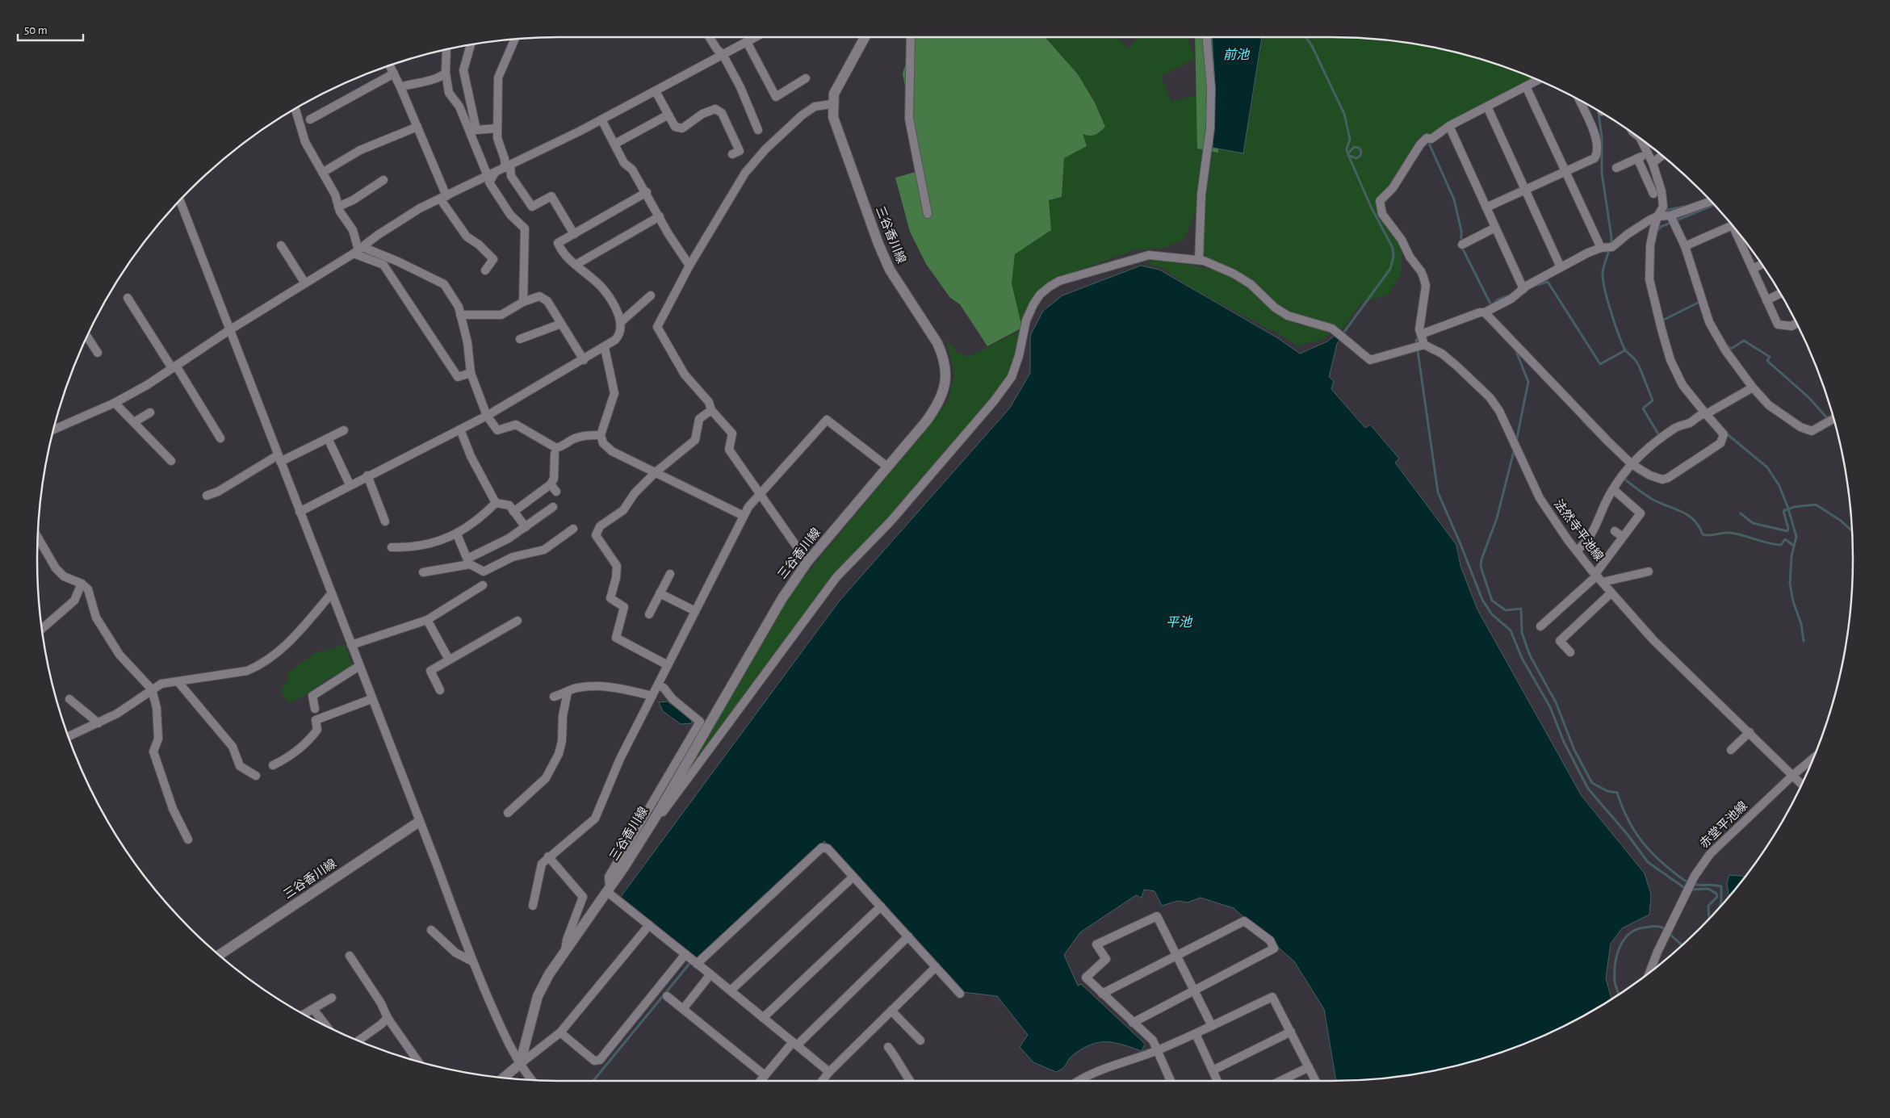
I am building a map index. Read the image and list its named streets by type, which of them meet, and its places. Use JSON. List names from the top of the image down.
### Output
{
  "streets": {
    "main road": ["三谷香川線"],
    "street": ["法然寺平池線", "赤堂平池線"]
  },
  "crossings": [
    ["法然寺平池線", "赤堂平池線"]
  ],
  "water": ["前池", "平池"],
  "scale_bar": "50 m"
}
